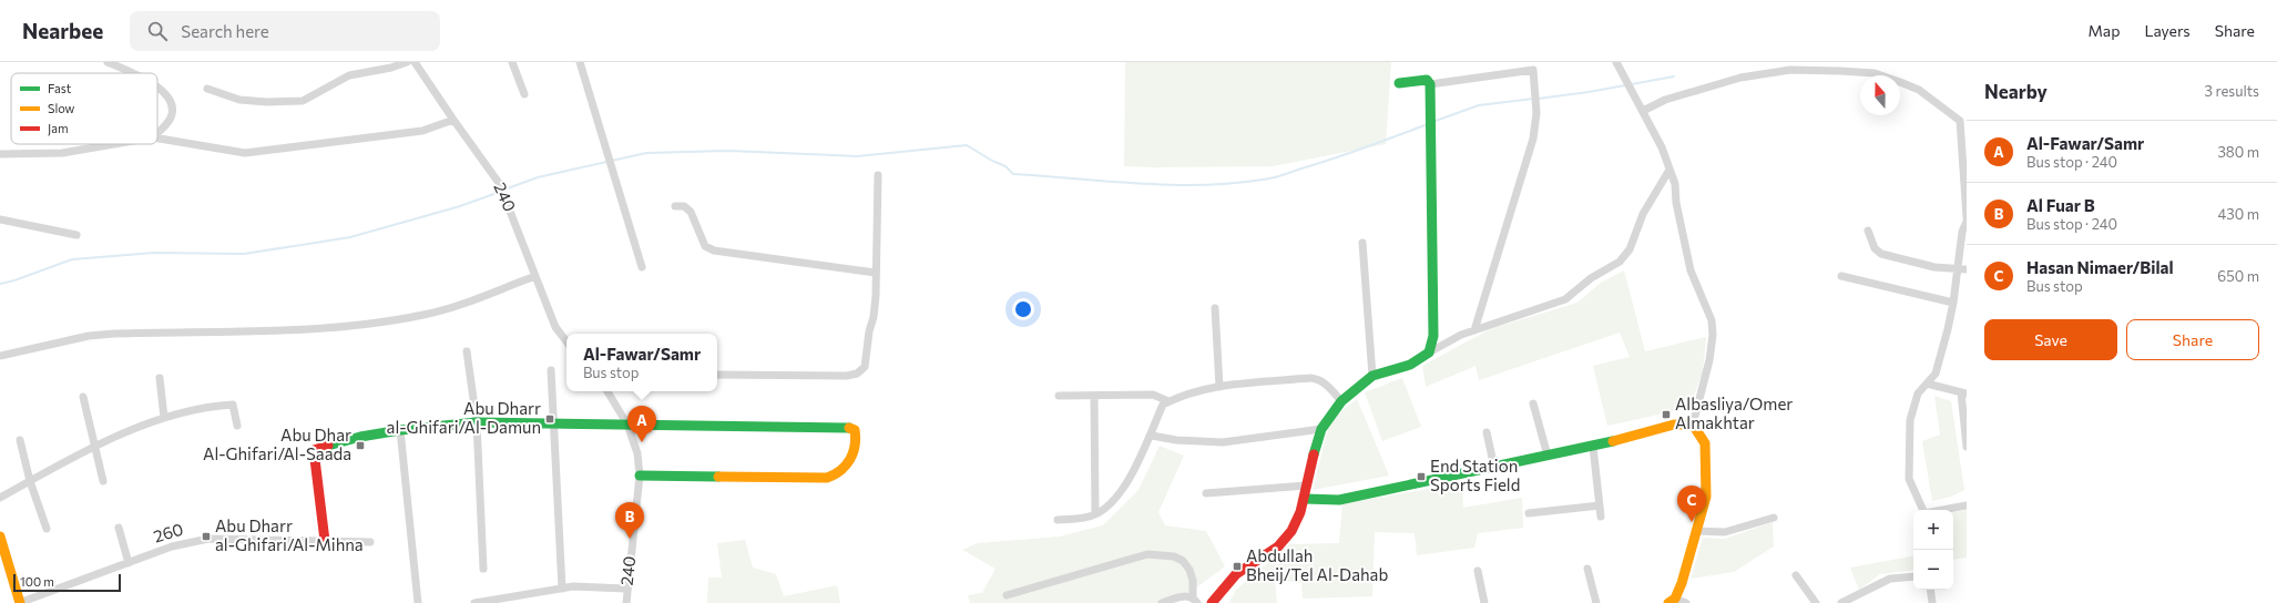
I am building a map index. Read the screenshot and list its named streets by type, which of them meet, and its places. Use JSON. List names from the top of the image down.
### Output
{
  "streets": {
    "street": ["240", "260"]
  },
  "places": {
    "transit": [
      "Albasliya/Omer Almakhtar",
      "Abu Dharr al-Ghifari/Al-Damun",
      "Abu Dhar Al-Ghifari/Al-Saada",
      "End Station Sports Field",
      "Abu Dharr al-Ghifari/Al-Mihna",
      "Abdullah Bheij/Tel Al-Dahab"
    ]
  },
  "legend": ["Fast", "Slow", "Jam"],
  "scale_bar": "100 m",
  "north": "top",
  "page": {
    "header": "Nearbee",
    "search": "Search here",
    "nav": ["Map", "Layers", "Share"],
    "heading": ["Nearby", "3 results"],
    "list": [
      {
        "mark": "A",
        "name": "Al-Fawar/Samr",
        "note": "Bus stop · 240",
        "value": "380 m"
      },
      {
        "mark": "B",
        "name": "Al Fuar B",
        "note": "Bus stop · 240",
        "value": "430 m"
      },
      {
        "mark": "C",
        "name": "Hasan Nimaer/Bilal",
        "note": "Bus stop",
        "value": "650 m"
      }
    ],
    "buttons": ["Save", "Share"],
    "popup": ["Al-Fawar/Samr", "Bus stop"],
    "pins": ["A", "C", "B"],
    "map_buttons": ["+", "−"],
    "scale": "100 m"
  }
}
